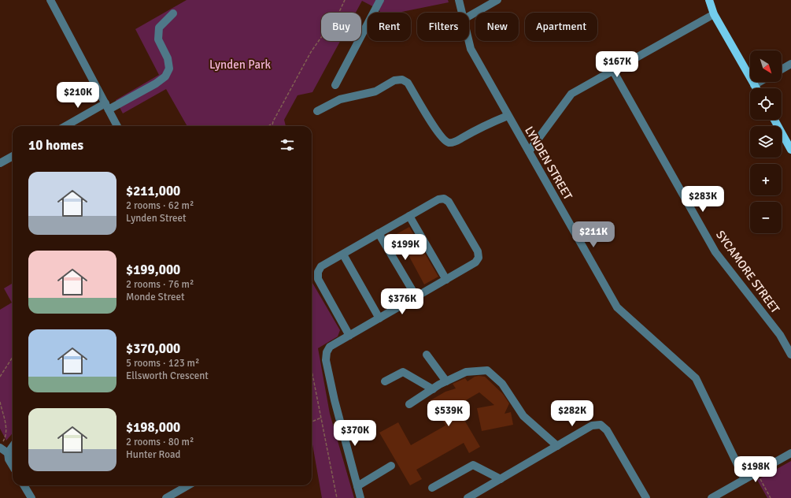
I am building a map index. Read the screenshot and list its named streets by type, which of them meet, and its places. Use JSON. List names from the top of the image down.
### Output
{
  "streets": {
    "street": ["LYNDEN STREET", "SYCAMORE STREET"]
  },
  "parks": ["Lynden Park"],
  "north": "bottom right",
  "page": {
    "chip": [
      "Buy",
      "Rent",
      "Filters",
      "New",
      "Apartment"
    ],
    "map_buttons": ["+", "−"],
    "price": [
      "$167K",
      "$210K",
      "$283K",
      "$211K",
      "$199K",
      "$376K",
      "$539K",
      "$282K",
      "$370K",
      "$198K"
    ],
    "heading": "10 homes",
    "list": [
      {
        "name": "$211,000",
        "note": "2 rooms · 62 m² · Lynden Street"
      },
      {
        "name": "$199,000",
        "note": "2 rooms · 76 m² · Monde Street"
      },
      {
        "name": "$370,000",
        "note": "5 rooms · 123 m² · Ellsworth Crescent"
      },
      {
        "name": "$198,000",
        "note": "2 rooms · 80 m² · Hunter Road"
      }
    ]
  }
}
